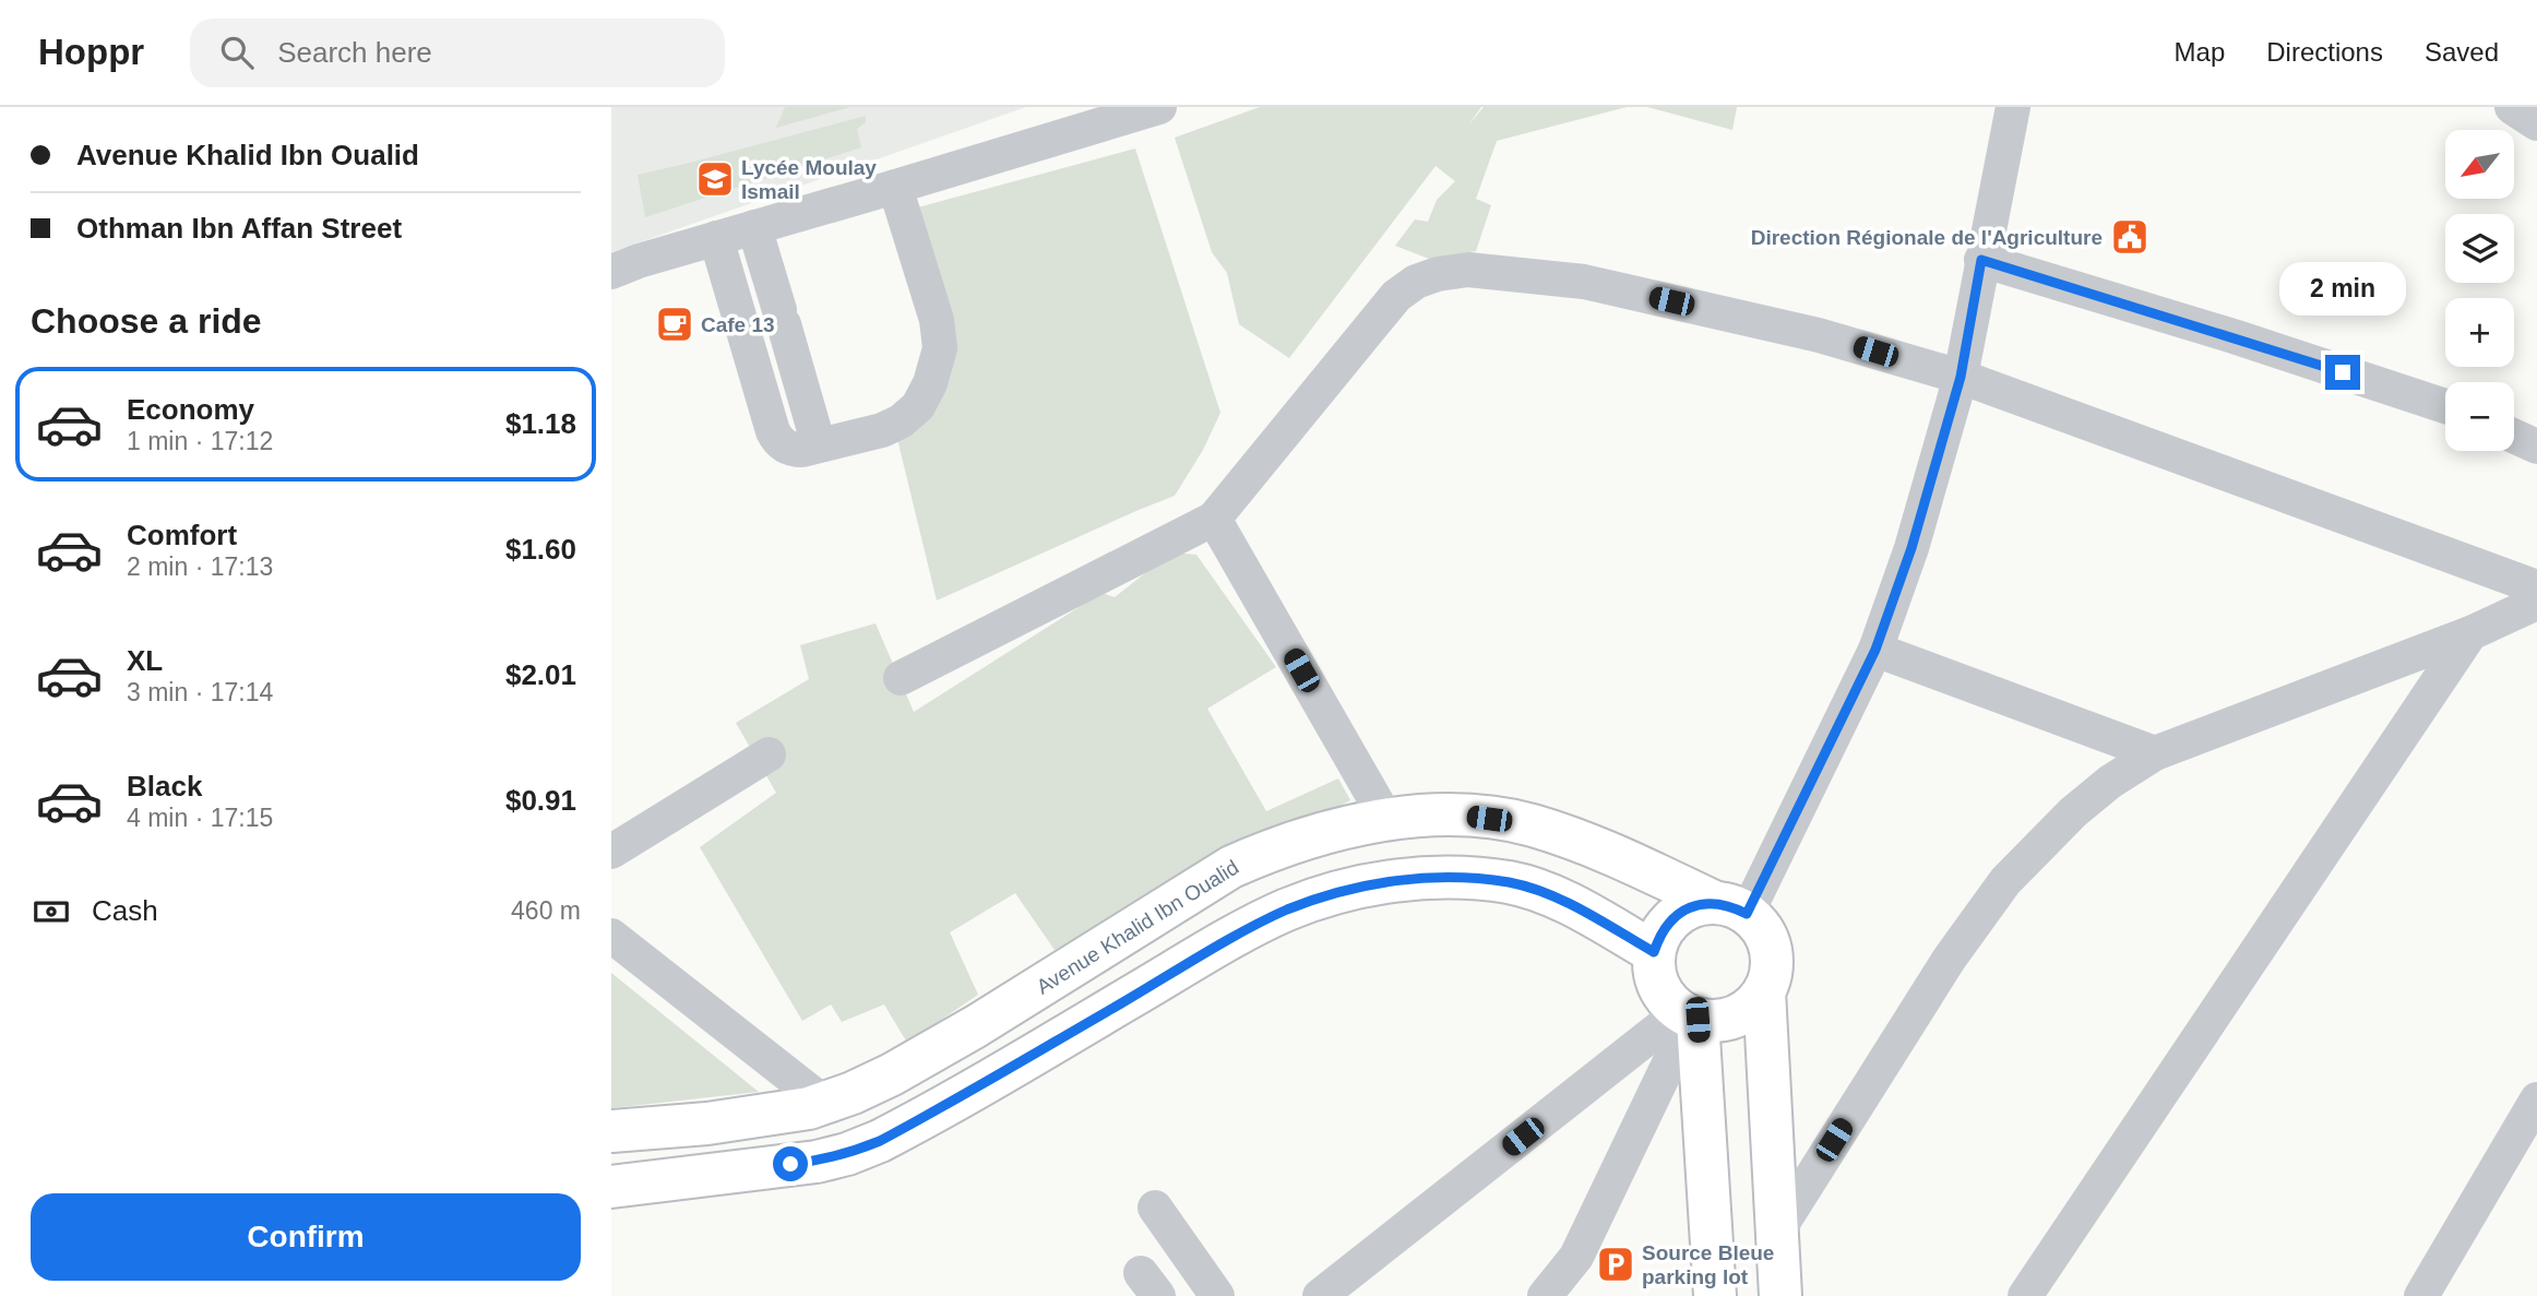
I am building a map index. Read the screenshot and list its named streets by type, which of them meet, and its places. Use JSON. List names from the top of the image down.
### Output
{
  "streets": {
    "main road": ["Avenue Khalid Ibn Oualid"]
  },
  "places": {
    "school or university": ["Lycée Moulay Ismail"],
    "public building": ["Direction Régionale de l'Agriculture"],
    "cafe": ["Cafe 13"],
    "parking": ["Source Bleue parking lot"]
  },
  "north": "bottom left",
  "page": {
    "header": "Hoppr",
    "search": "Search here",
    "nav": ["Map", "Directions", "Saved"],
    "banner": ["Avenue Khalid Ibn Oualid", "Othman Ibn Affan Street"],
    "map_buttons": ["+", "−"],
    "bubble": "2 min",
    "heading": "Choose a ride",
    "list": [
      {
        "name": "Economy",
        "note": "1 min · 17:12",
        "value": "$1.18"
      },
      {
        "name": "Comfort",
        "note": "2 min · 17:13",
        "value": "$1.60"
      },
      {
        "name": "XL",
        "note": "3 min · 17:14",
        "value": "$2.01"
      },
      {
        "name": "Black",
        "note": "4 min · 17:15",
        "value": "$0.91"
      }
    ],
    "pay": ["Cash", "460 m"],
    "buttons": "Confirm"
  }
}
